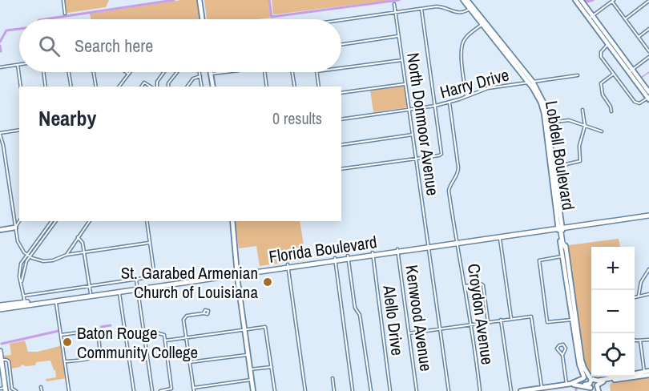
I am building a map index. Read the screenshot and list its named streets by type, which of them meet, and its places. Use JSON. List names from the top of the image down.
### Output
{
  "streets": {
    "main road": ["Lobdell Boulevard", "Florida Boulevard"],
    "street": [
      "Harry Drive",
      "North Donmoor Avenue",
      "Croydon Avenue",
      "Kenwood Avenue",
      "Alello Drive"
    ]
  },
  "crossings": [
    ["Harry Drive", "North Donmoor Avenue"],
    ["Harry Drive", "Lobdell Boulevard"],
    ["Harry Drive", "Croydon Avenue"],
    ["North Donmoor Avenue", "Florida Boulevard"],
    ["Lobdell Boulevard", "Florida Boulevard"],
    ["Florida Boulevard", "Croydon Avenue"],
    ["Florida Boulevard", "Kenwood Avenue"],
    ["Florida Boulevard", "Alello Drive"]
  ],
  "places": ["St. Garabed Armenian Church of Louisiana", "Baton Rouge Community College"],
  "page": {
    "search": "Search here",
    "heading": ["Nearby", "0 results"],
    "map_buttons": ["+", "−"]
  }
}
